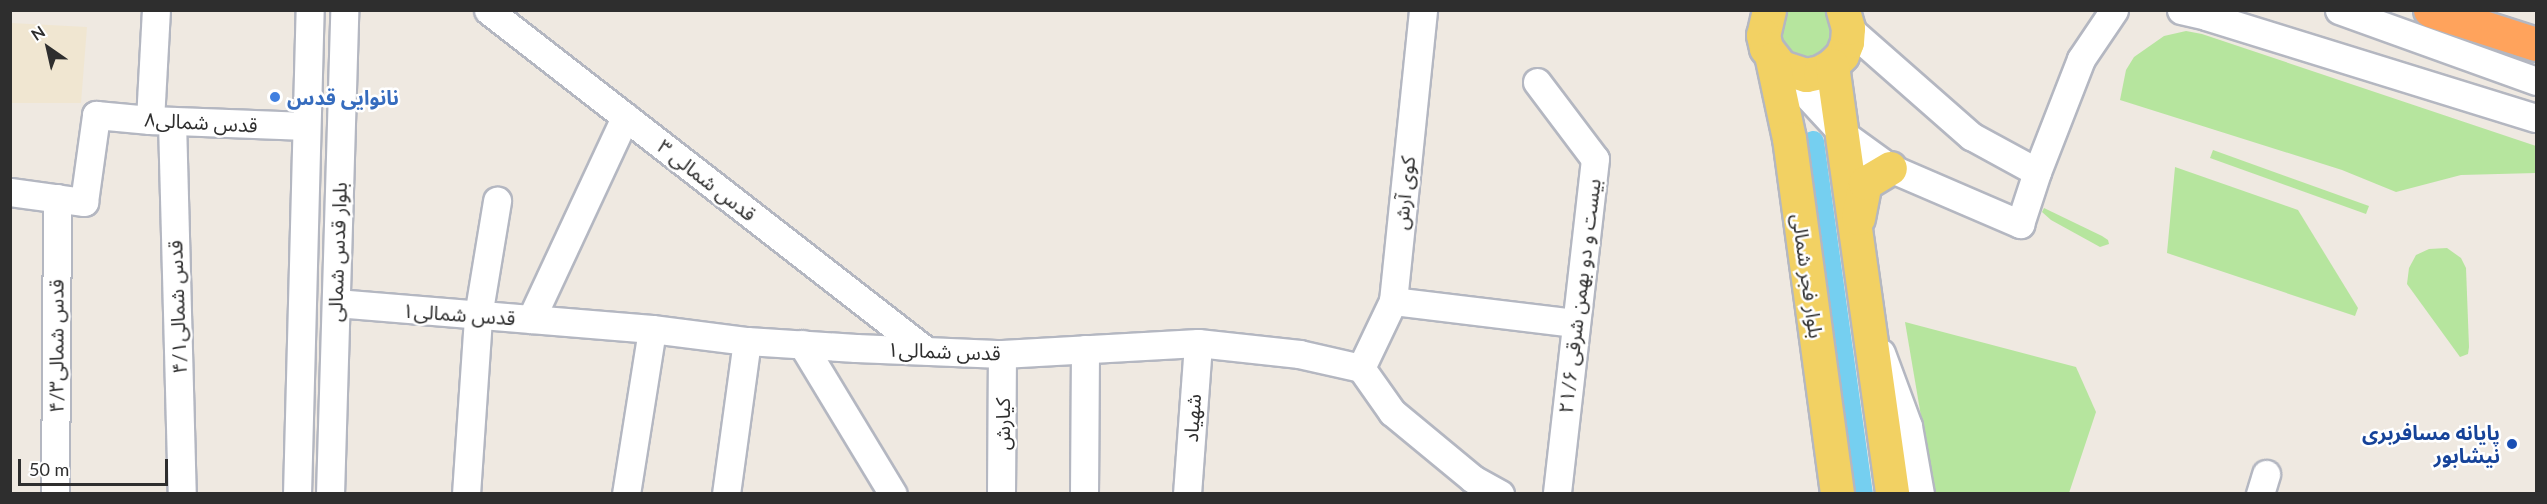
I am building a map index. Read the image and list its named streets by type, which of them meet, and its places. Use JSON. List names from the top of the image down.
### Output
{
  "streets": {
    "main road": ["بلوار فجر شمالی"],
    "street": [
      "قدس شمالی۸",
      "قدس شمالی ۳",
      "کوی آرش",
      "بلوار قدس شمالی",
      "بیست و دو بهمن شرقی ۲۱/۶",
      "قدس شمالی۴/۱",
      "قدس شمالی۱",
      "قدس شمالی۴/۳",
      "شهیاد",
      "کیارش"
    ]
  },
  "crossings": [
    ["قدس شمالی۸", "بلوار قدس شمالی"],
    ["قدس شمالی۸", "قدس شمالی۴/۱"],
    ["قدس شمالی۸", "قدس شمالی۴/۳"],
    ["قدس شمالی ۳", "قدس شمالی۱"],
    ["کوی آرش", "قدس شمالی۱"],
    ["بلوار قدس شمالی", "قدس شمالی۱"],
    ["قدس شمالی۱", "شهیاد"],
    ["قدس شمالی۱", "کیارش"]
  ],
  "places": ["نانوایی قدس", "پایانه مسافربری نیشابور"],
  "scale_bar": "50 m",
  "north": "top left"
}
